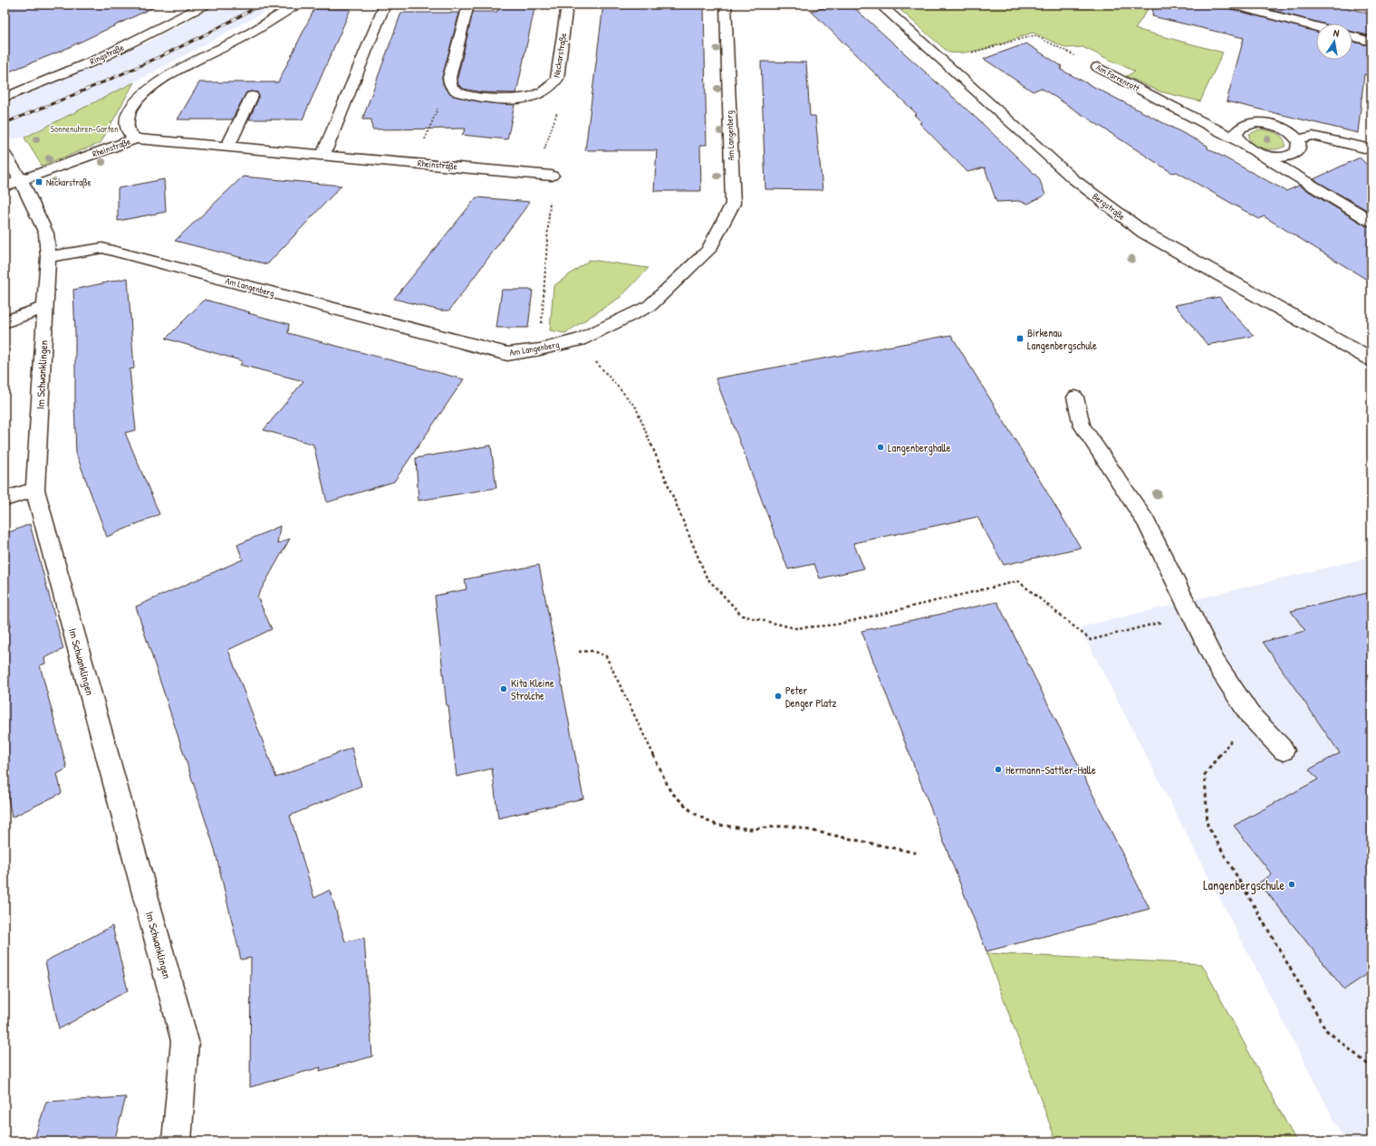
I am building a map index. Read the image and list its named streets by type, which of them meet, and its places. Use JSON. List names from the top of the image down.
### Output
{
  "streets": {
    "street": [
      "Ringstraße",
      "Neckarstraße",
      "Am Farrenrott",
      "Am Langenberg",
      "Rheinstraße",
      "Bergstraße",
      "Im Schwanklingen"
    ]
  },
  "crossings": [
    ["Am Langenberg", "Im Schwanklingen"],
    ["Rheinstraße", "Im Schwanklingen"]
  ],
  "parks": ["Sonnenuhren-Garten"],
  "places": {
    "transit": ["Neckarstraße", "Birkenau Langenbergschule"],
    "other": [
      "Langenberghalle",
      "Kita Kleine Strolche",
      "Peter Denger Platz",
      "Hermann-Sattler-Halle",
      "Langenbergschule"
    ]
  },
  "north": "top"
}
